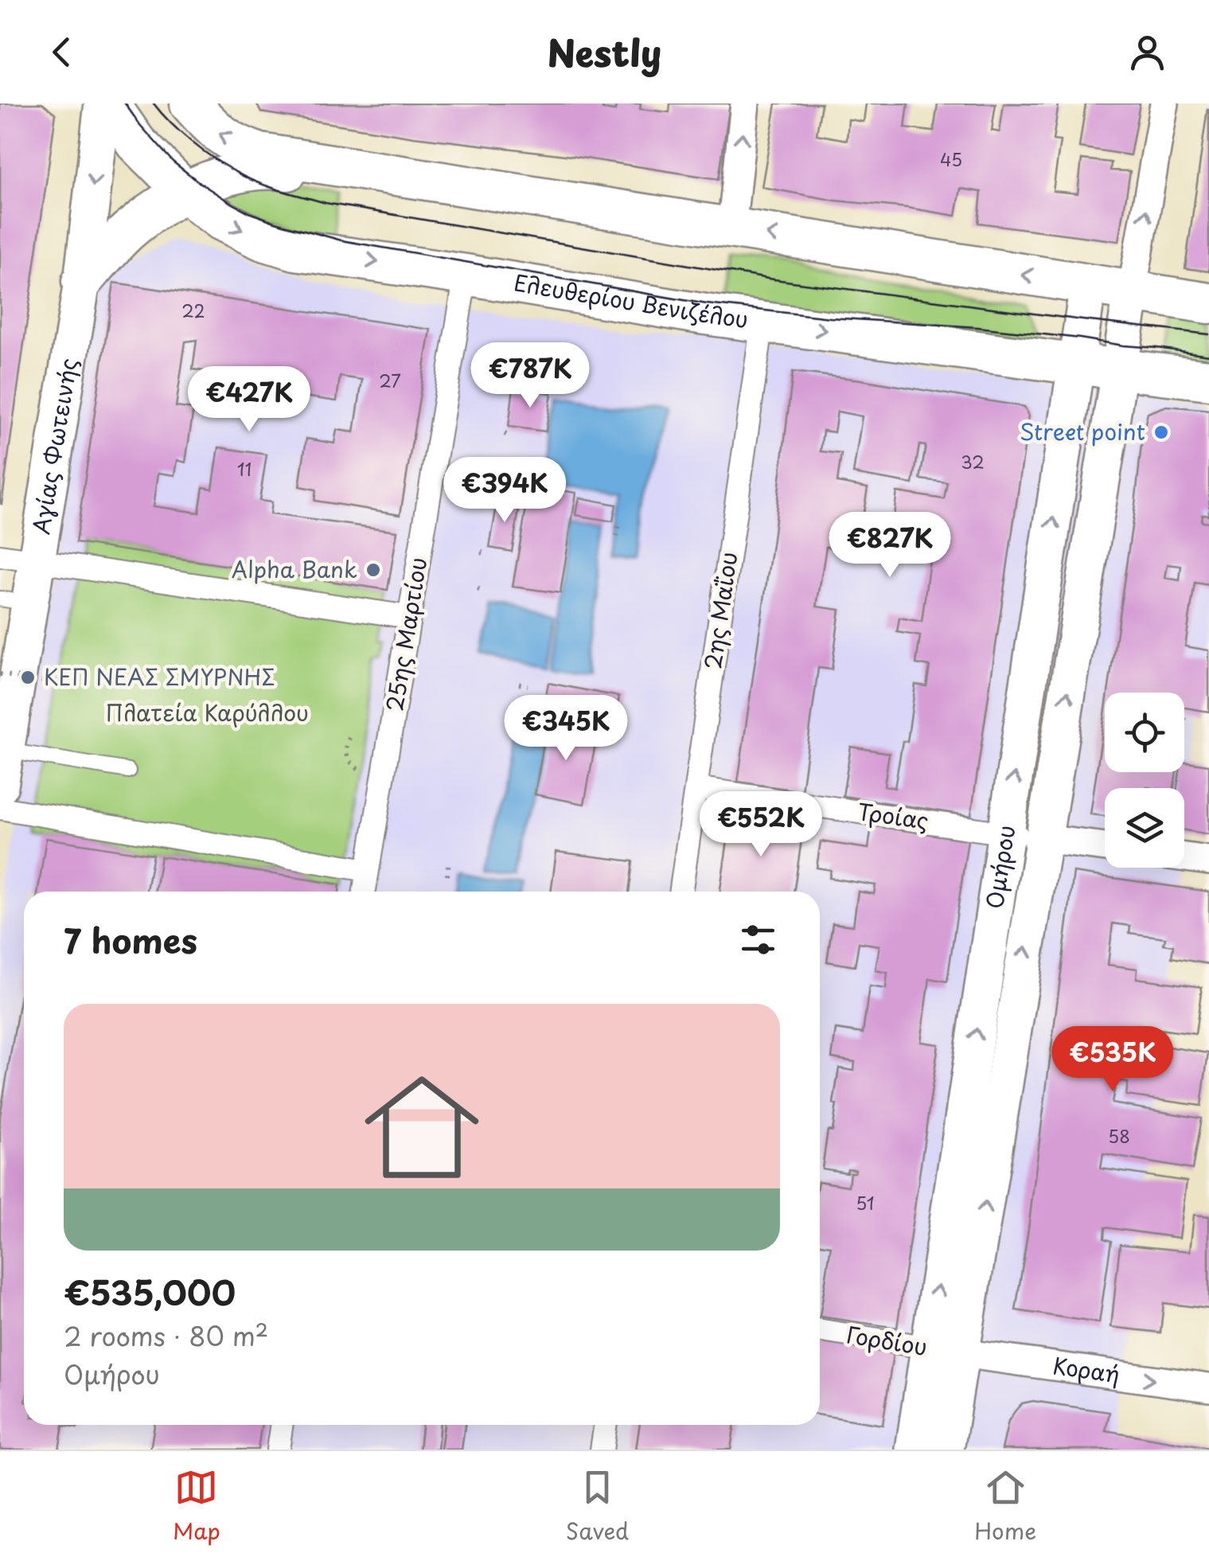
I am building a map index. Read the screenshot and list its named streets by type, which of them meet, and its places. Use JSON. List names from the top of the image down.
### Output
{
  "streets": {
    "main road": ["Ελευθερίου Βενιζέλου"],
    "street": [
      "Αγίας Φωτεινής",
      "2ης Μαΐου",
      "25ης Μαρτίου",
      "Τροίας",
      "Ομήρου",
      "Γορδίου",
      "Κοραή"
    ]
  },
  "crossings": [
    ["Ελευθερίου Βενιζέλου", "2ης Μαΐου"],
    ["Ελευθερίου Βενιζέλου", "25ης Μαρτίου"],
    ["Ελευθερίου Βενιζέλου", "Ομήρου"],
    ["2ης Μαΐου", "Τροίας"],
    ["Τροίας", "Ομήρου"],
    ["Ομήρου", "Γορδίου"],
    ["Ομήρου", "Κοραή"],
    ["Γορδίου", "Κοραή"]
  ],
  "one_way": ["Ομήρου", "Κοραή"],
  "parks": ["Πλατεία Καρύλλου"],
  "places": ["Street point", "Alpha Bank", "ΚΕΠ ΝΕΑΣ ΣΜΥΡΝΗΣ"],
  "house_numbers": [
    "45",
    "22",
    "27",
    "32",
    "11",
    "58",
    "51"
  ],
  "page": {
    "header": "Nestly",
    "price": [
      "€787K",
      "€427K",
      "€394K",
      "€827K",
      "€345K",
      "€552K",
      "€535K"
    ],
    "heading": "7 homes",
    "list": [
      {
        "name": "€535,000",
        "note": "2 rooms · 80 m² · Ομήρου"
      }
    ],
    "tabs": ["Map", "Saved", "Home"]
  }
}
